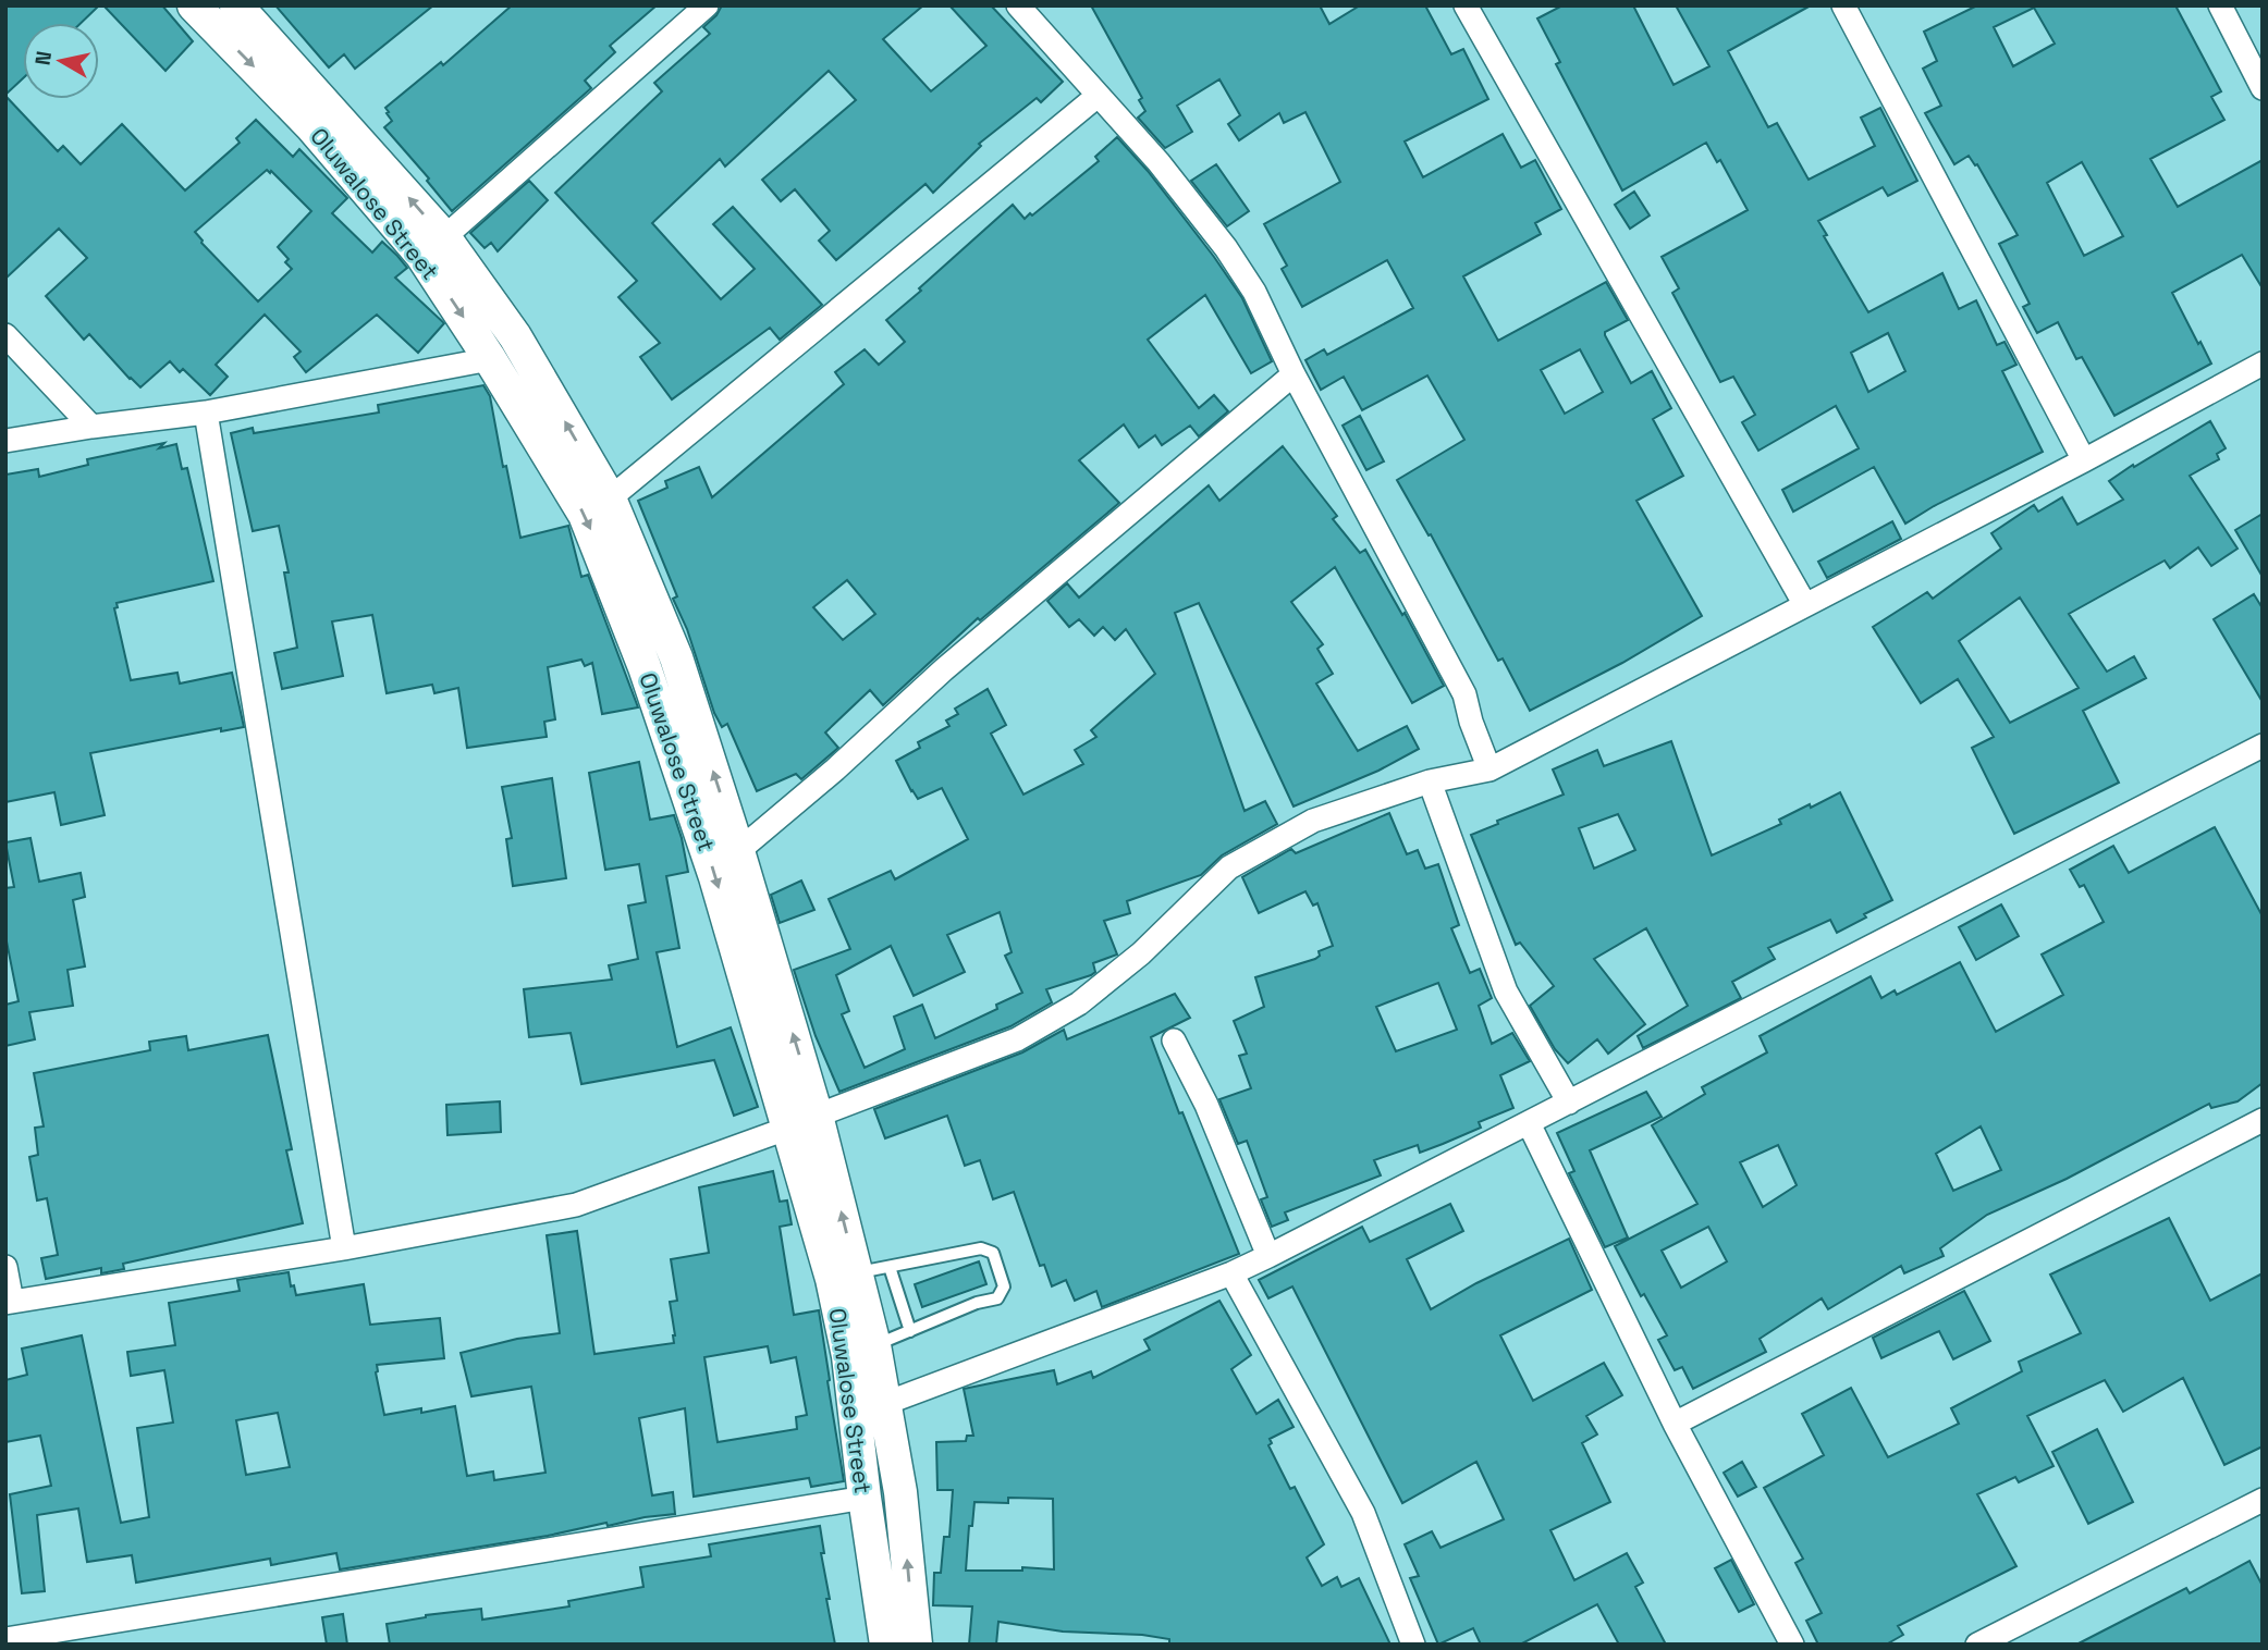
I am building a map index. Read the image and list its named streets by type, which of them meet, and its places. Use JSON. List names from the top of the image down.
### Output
{
  "streets": {
    "street": ["Oluwalose Street"]
  },
  "north": "left"
}
